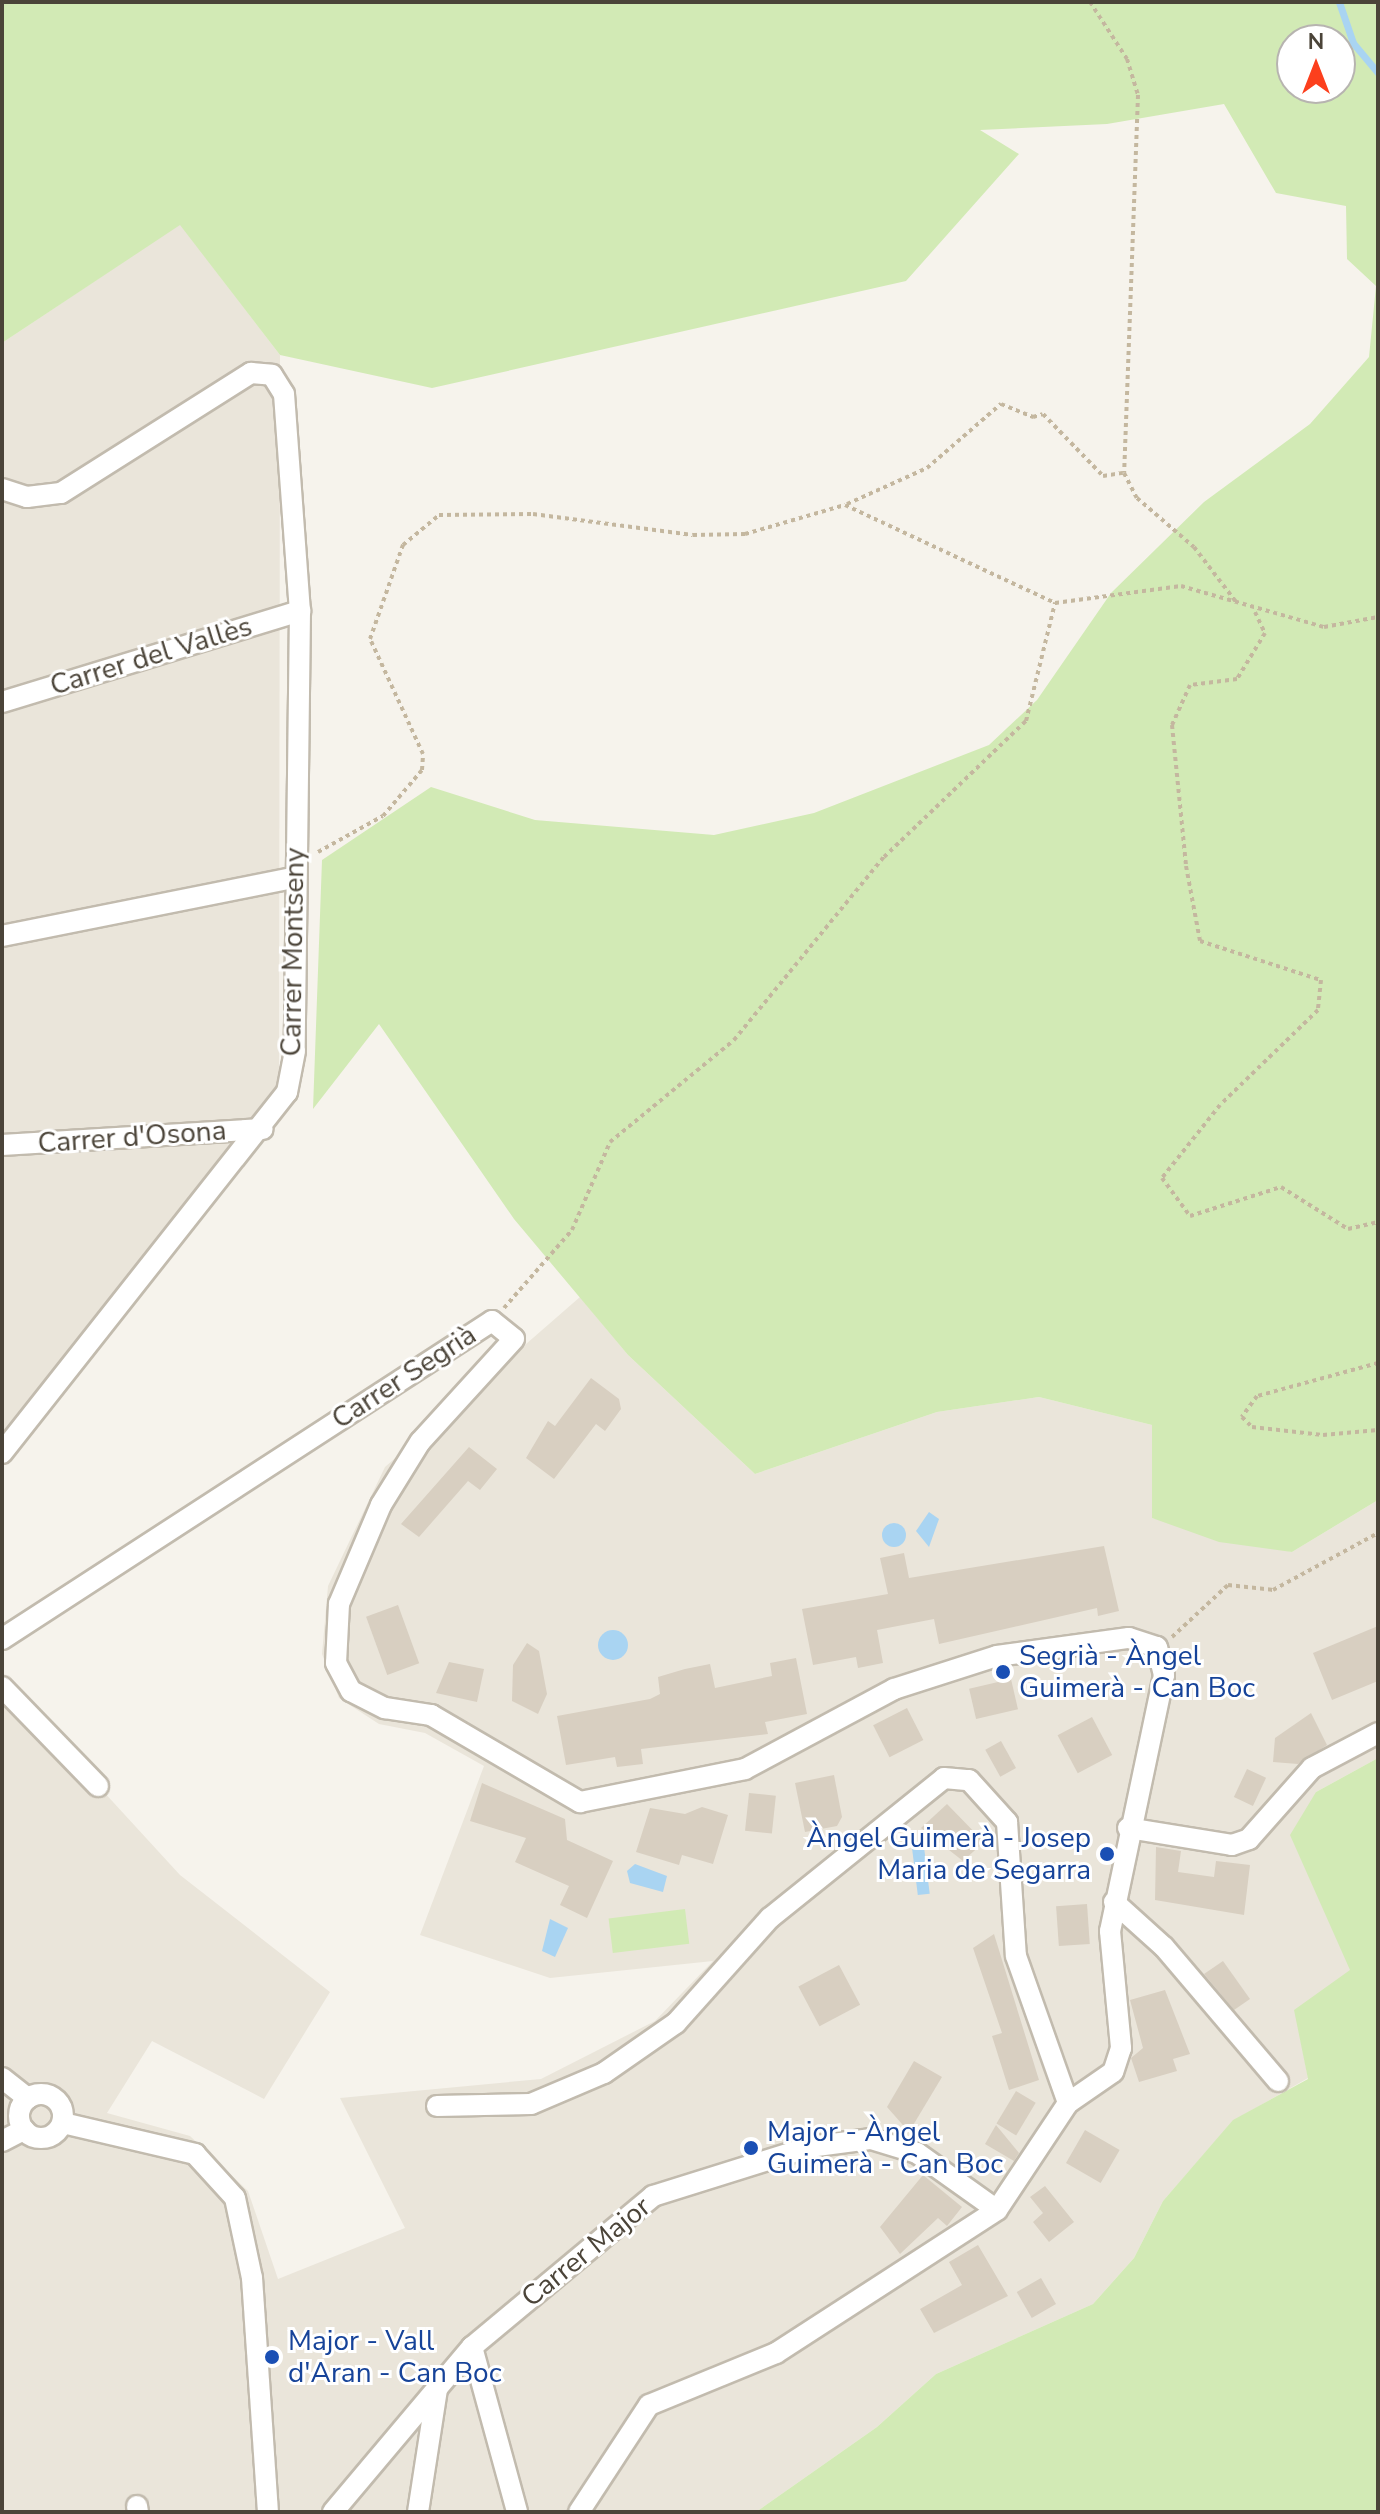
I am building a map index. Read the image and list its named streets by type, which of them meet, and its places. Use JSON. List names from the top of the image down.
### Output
{
  "streets": {
    "street": [
      "Carrer del Vallès",
      "Carrer Montseny",
      "Carrer d'Osona",
      "Carrer Segrià",
      "Carrer Major"
    ]
  },
  "crossings": [
    ["Carrer del Vallès", "Carrer Montseny"],
    ["Carrer Montseny", "Carrer d'Osona"]
  ],
  "places": [
    "Segrià - Àngel Guimerà - Can Boc",
    "Àngel Guimerà - Josep Maria de Segarra",
    "Major - Àngel Guimerà - Can Boc",
    "Major - Vall d'Aran - Can Boc"
  ],
  "north": "top"
}
